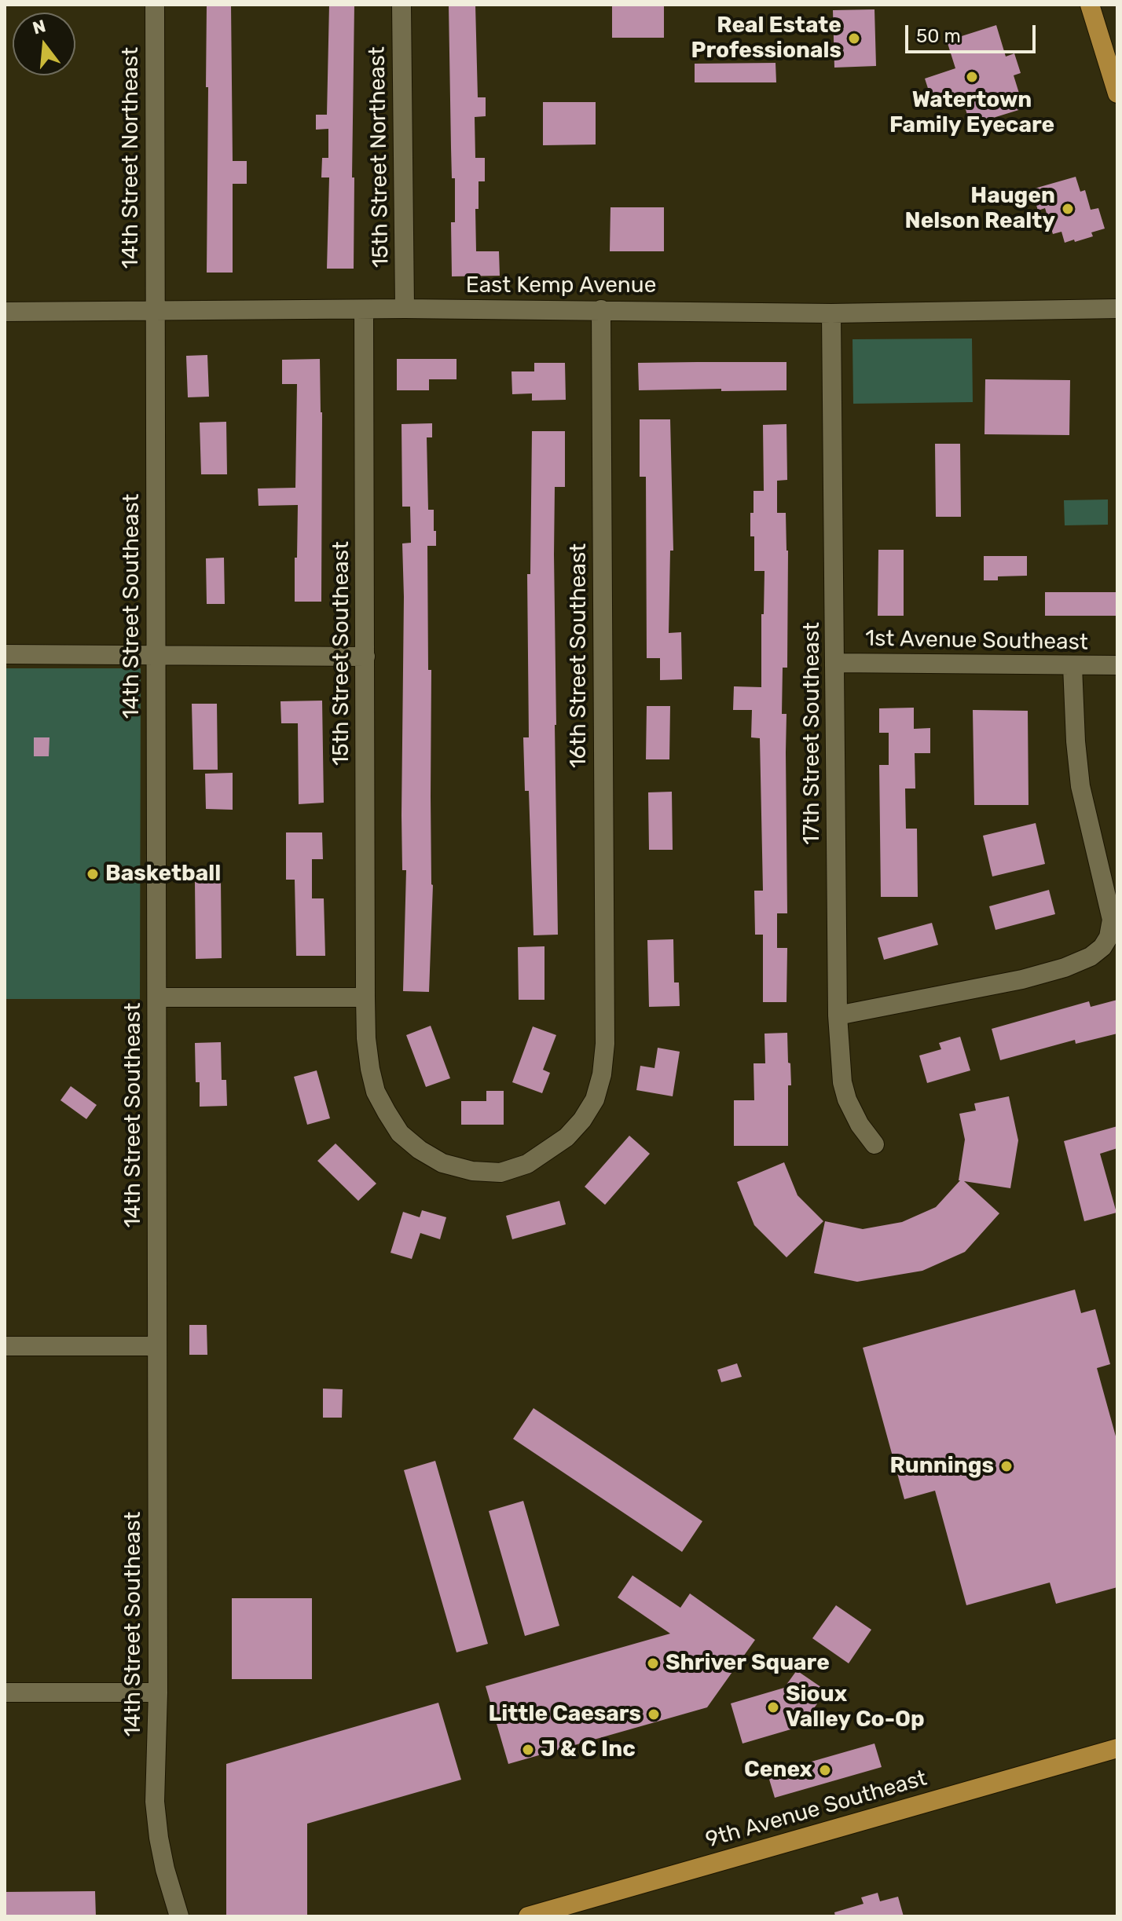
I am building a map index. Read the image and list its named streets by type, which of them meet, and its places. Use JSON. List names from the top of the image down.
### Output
{
  "streets": {
    "main road": ["9th Avenue Southeast"],
    "street": [
      "15th Street Northeast",
      "14th Street Northeast",
      "East Kemp Avenue",
      "14th Street Southeast",
      "1st Avenue Southeast",
      "15th Street Southeast",
      "16th Street Southeast",
      "17th Street Southeast"
    ]
  },
  "crossings": [
    ["15th Street Northeast", "East Kemp Avenue"],
    ["14th Street Northeast", "East Kemp Avenue"],
    ["14th Street Northeast", "14th Street Southeast"],
    ["East Kemp Avenue", "14th Street Southeast"],
    ["East Kemp Avenue", "15th Street Southeast"],
    ["East Kemp Avenue", "16th Street Southeast"],
    ["East Kemp Avenue", "17th Street Southeast"],
    ["1st Avenue Southeast", "17th Street Southeast"],
    ["15th Street Southeast", "16th Street Southeast"]
  ],
  "places": [
    "Real Estate Professionals",
    "Watertown Family Eyecare",
    "Haugen Nelson Realty",
    "Basketball",
    "Runnings",
    "Shriver Square",
    "Sioux Valley Co-Op",
    "Little Caesars",
    "J & C Inc",
    "Cenex"
  ],
  "scale_bar": "50 m",
  "north": "top"
}
